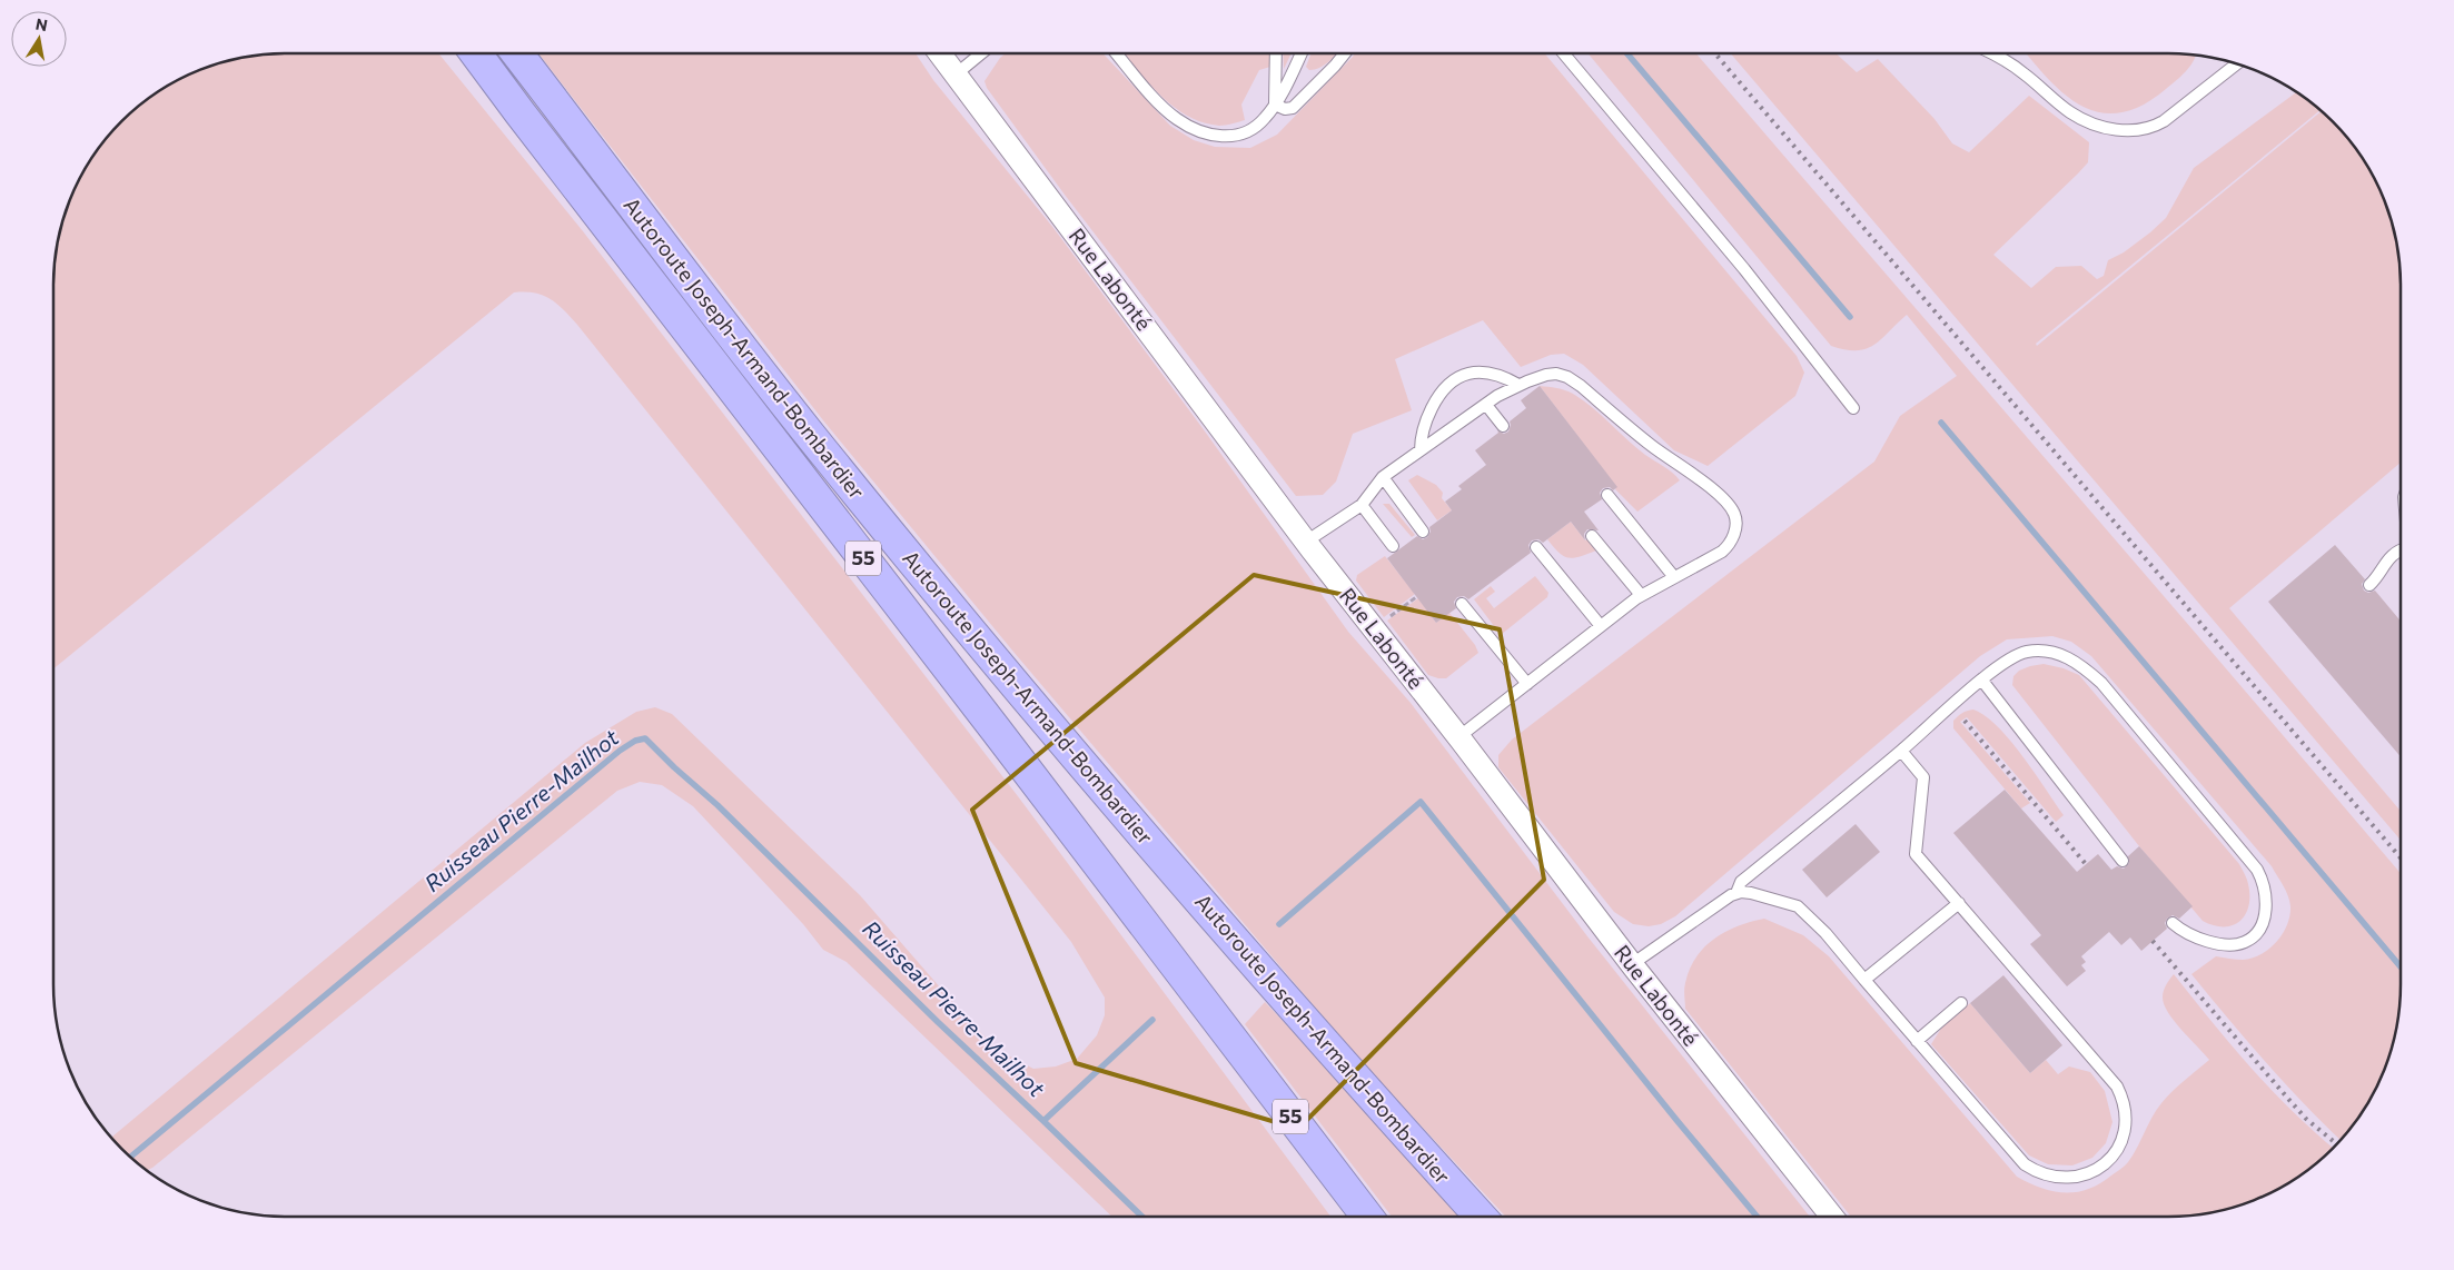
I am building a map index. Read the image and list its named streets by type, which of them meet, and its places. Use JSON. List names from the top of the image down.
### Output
{
  "streets": {
    "highway": ["Autoroute Joseph-Armand-Bombardier", "55"],
    "street": ["Rue Labonté"]
  },
  "water": ["Ruisseau Pierre-Mailhot"],
  "north": "top"
}
